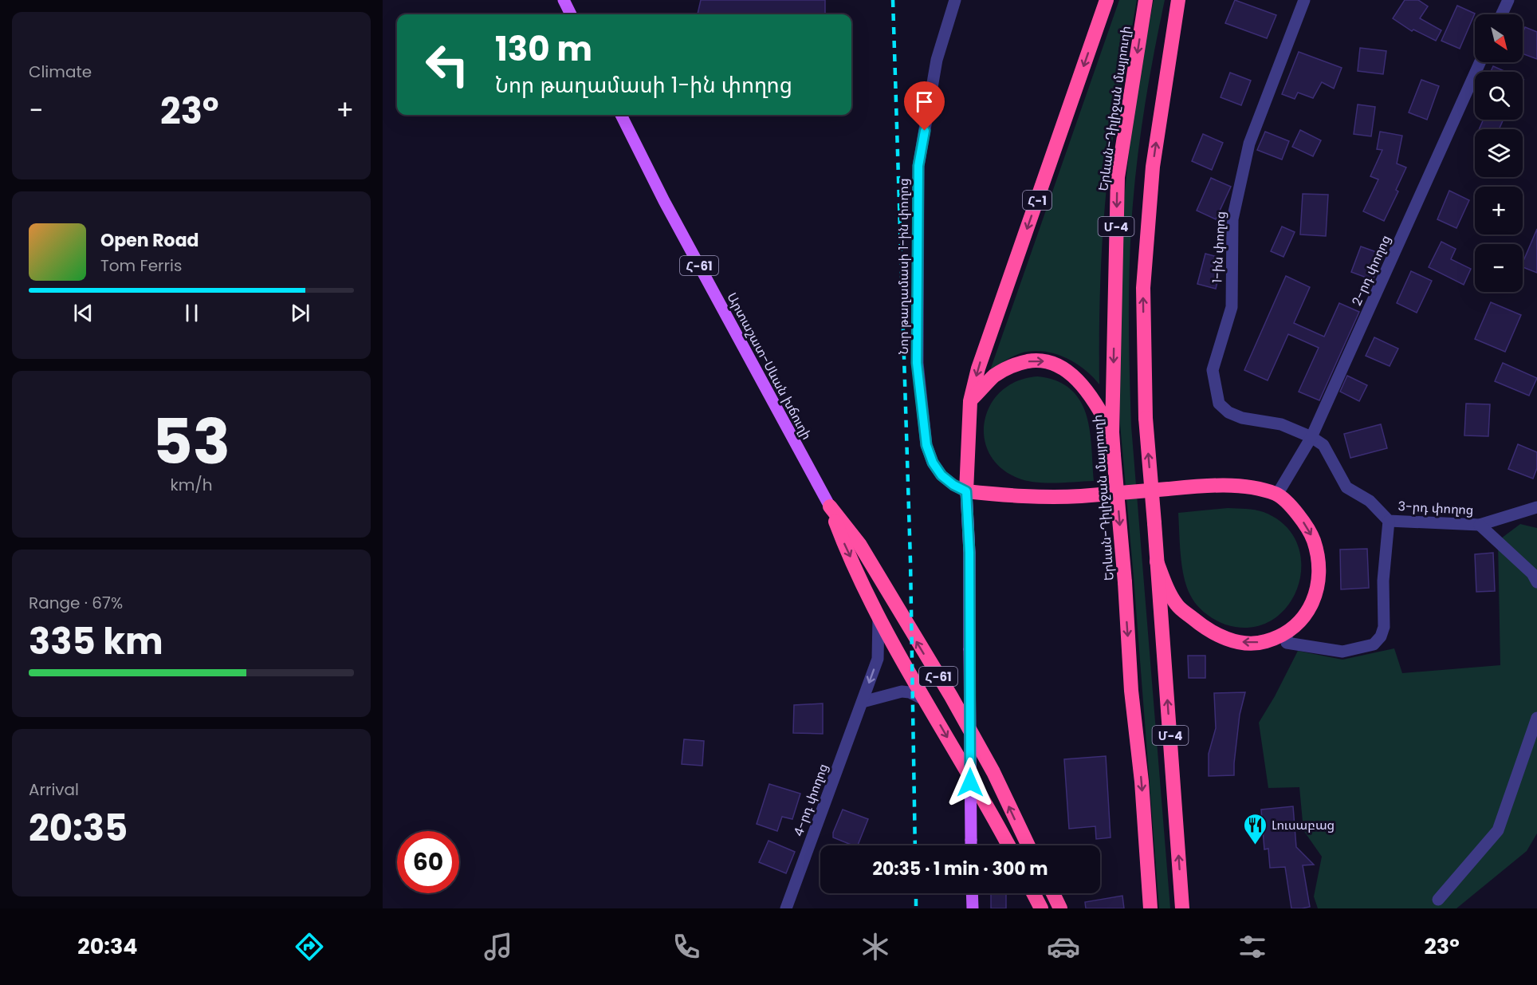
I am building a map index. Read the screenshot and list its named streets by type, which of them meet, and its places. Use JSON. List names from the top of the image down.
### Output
{
  "streets": {
    "highway": [
      "Երևան-Դիլիջան մայրուղի",
      "Հ-1",
      "Մ-4",
      "Հ-61"
    ],
    "main road": ["Արտաշատ-Սևան խճուղի"],
    "street": [
      "1-ին փողոց",
      "Նոր թաղամասի 1-ին փողոց",
      "2-րդ փողոց",
      "3-րդ փողոց",
      "4-րդ փողոց"
    ]
  },
  "crossings": [
    ["Հ-1", "Նոր թաղամասի 1-ին փողոց"],
    ["1-ին փողոց", "2-րդ փողոց"],
    ["1-ին փողոց", "3-րդ փողոց"],
    ["Հ-61", "Արտաշատ-Սևան խճուղի"],
    ["Հ-61", "4-րդ փողոց"],
    ["2-րդ փողոց", "3-րդ փողոց"]
  ],
  "places": {
    "restaurant": ["Լուսաբաց"]
  },
  "north": "bottom right",
  "page": {
    "tile": [
      "Climate",
      ["53", "km/h"],
      ["Range · 67%", "335 km"],
      ["Arrival", "20:35"]
    ],
    "map_buttons": ["+", "−"],
    "turn": ["130 m", "Նոր թաղամասի 1-ին փողոց"],
    "heat": ["−", "23°", "+"],
    "song": ["Open Road", "Tom Ferris"],
    "limit": "60",
    "trip": "20:35 · 1 min · 300 m",
    "tabs": ["20:34", "23°"]
  }
}
